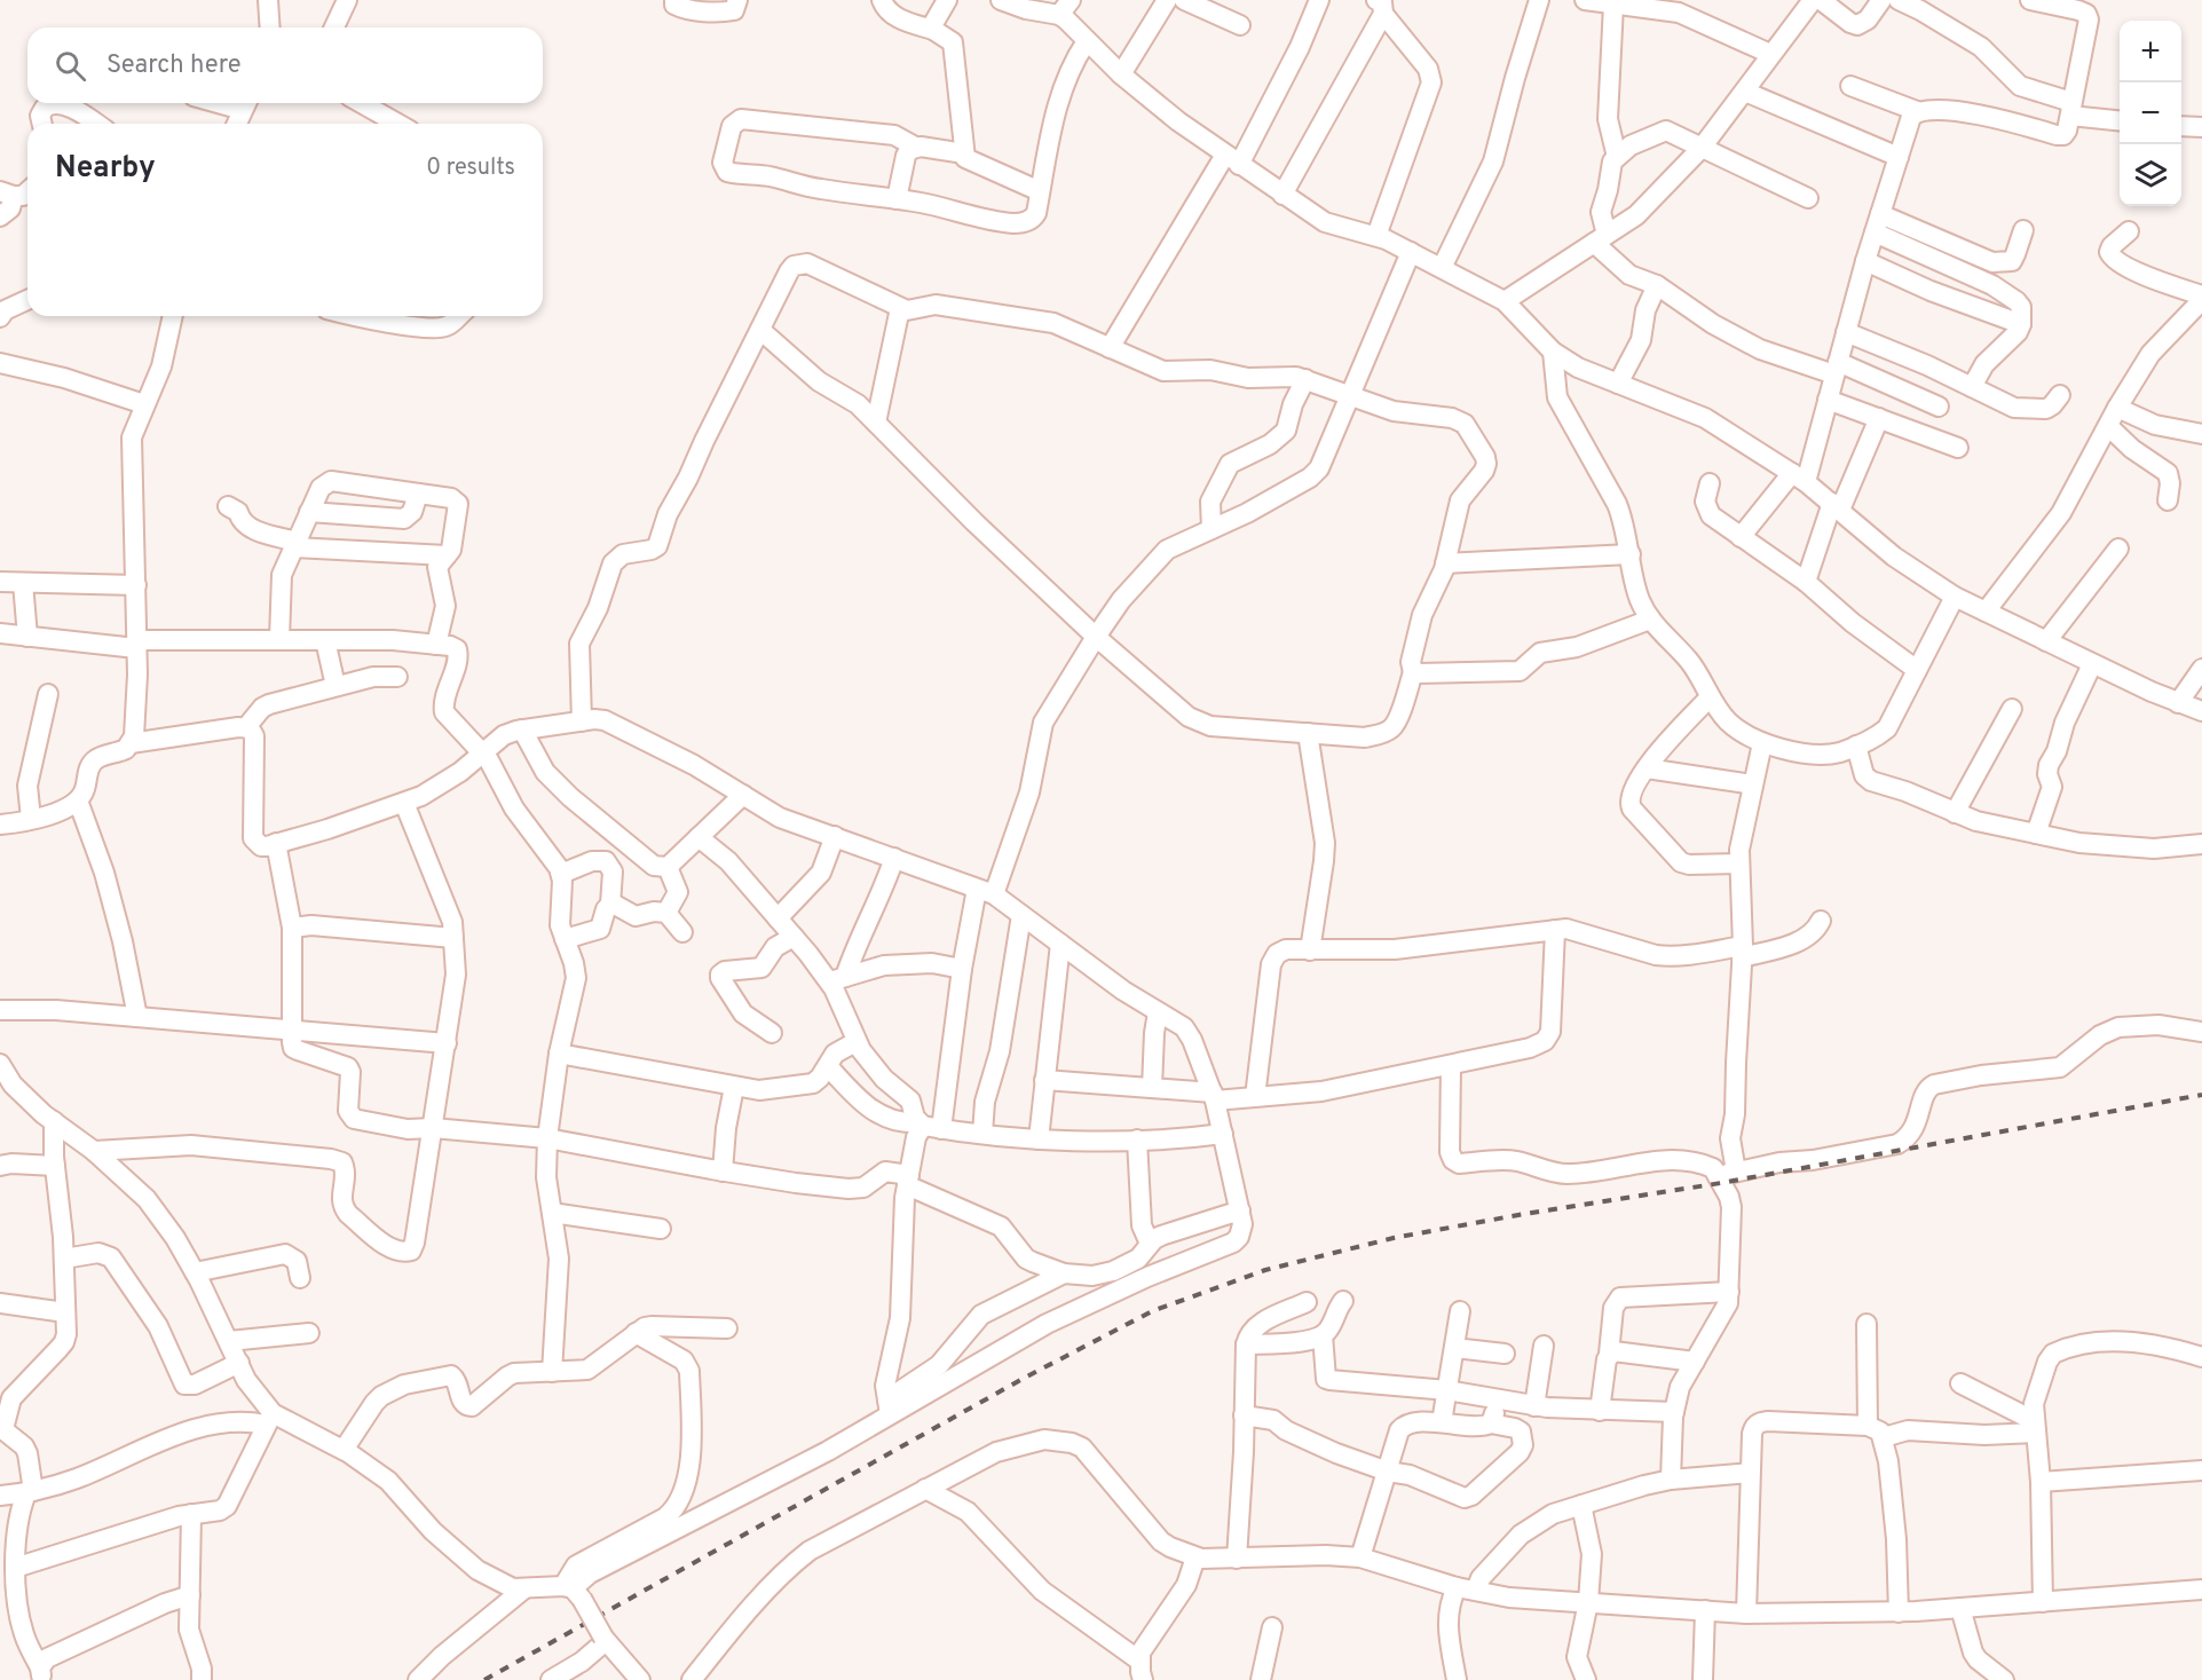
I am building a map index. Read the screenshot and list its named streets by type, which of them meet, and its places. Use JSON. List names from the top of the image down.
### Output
{
  "page": {
    "map_buttons": ["+", "−"],
    "search": "Search here",
    "heading": ["Nearby", "0 results"]
  }
}
